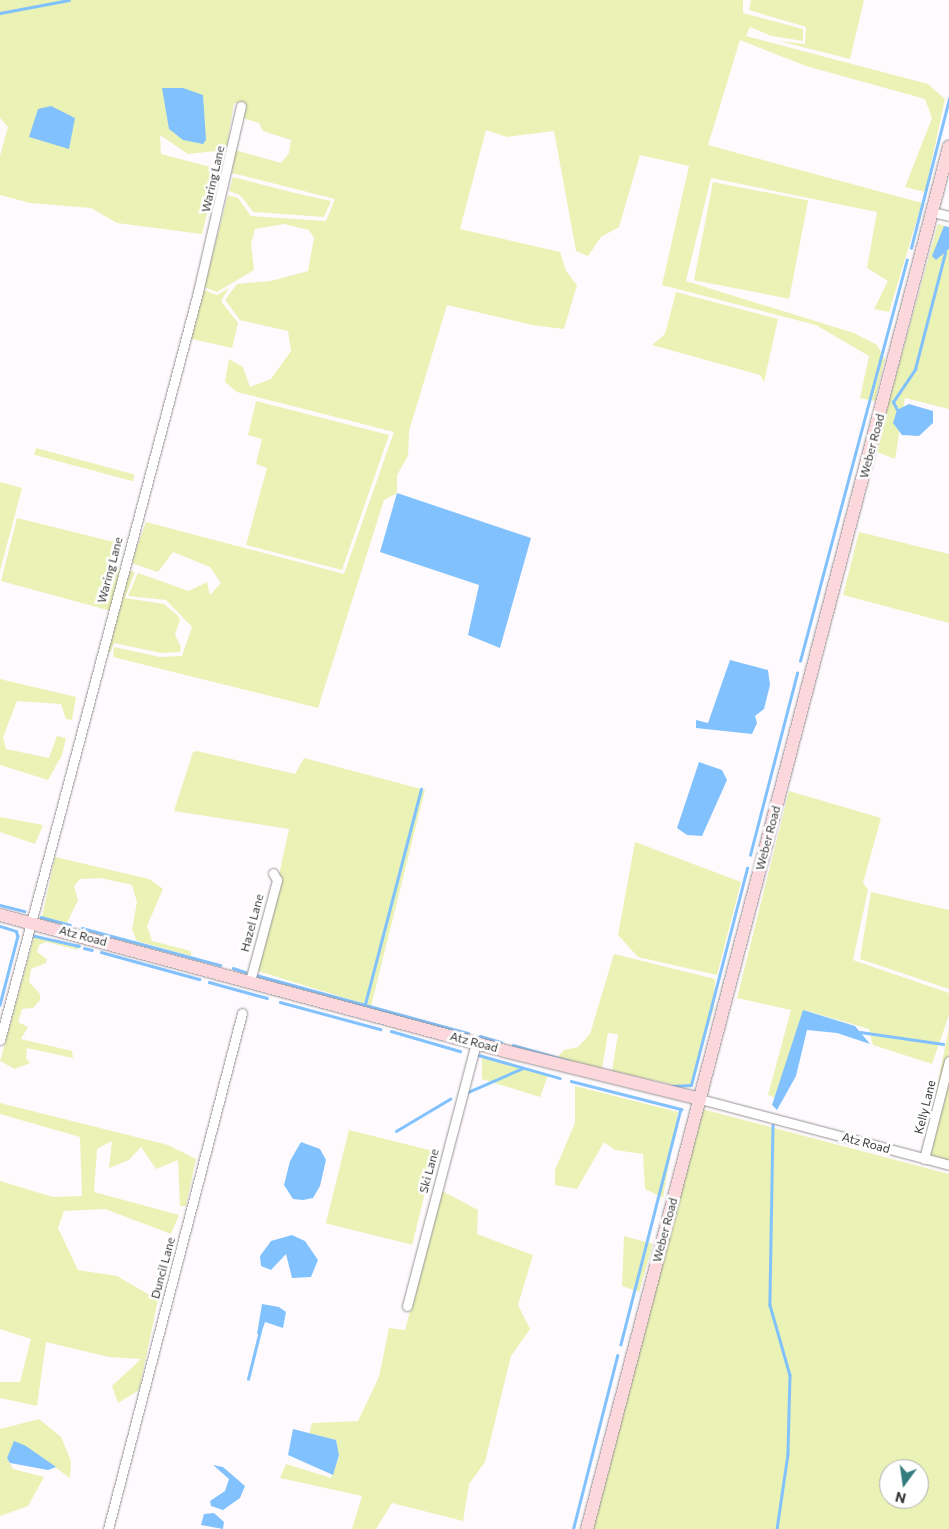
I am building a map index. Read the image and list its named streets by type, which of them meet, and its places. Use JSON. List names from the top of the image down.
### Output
{
  "streets": {
    "street": [
      "Waring Lane",
      "Weber Road",
      "Hazel Lane",
      "Atz Road",
      "Kelly Lane",
      "Ski Lane",
      "Duncil Lane"
    ]
  },
  "crossings": [
    ["Waring Lane", "Atz Road"],
    ["Weber Road", "Atz Road"],
    ["Hazel Lane", "Atz Road"],
    ["Atz Road", "Kelly Lane"],
    ["Atz Road", "Ski Lane"]
  ],
  "north": "bottom"
}
